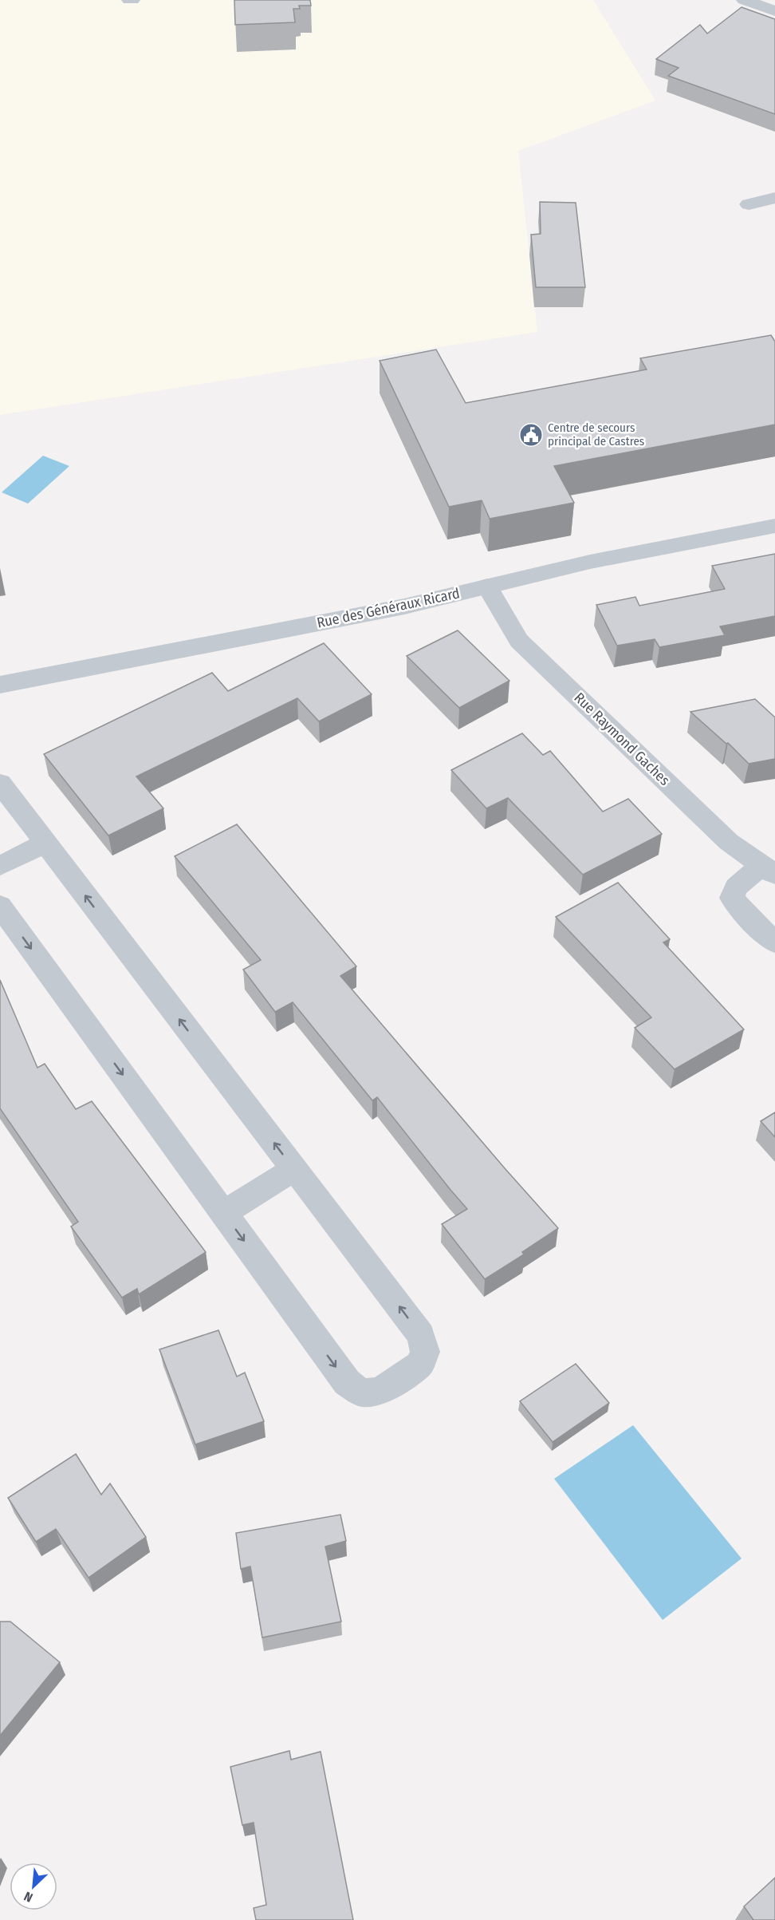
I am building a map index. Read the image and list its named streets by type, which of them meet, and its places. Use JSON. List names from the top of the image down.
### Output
{
  "streets": {
    "street": ["Rue des Généraux Ricard", "Rue Raymond Gaches"]
  },
  "crossings": [
    ["Rue des Généraux Ricard", "Rue Raymond Gaches"]
  ],
  "places": {
    "public building": ["Centre de secours principal de Castres"]
  },
  "north": "bottom left"
}
